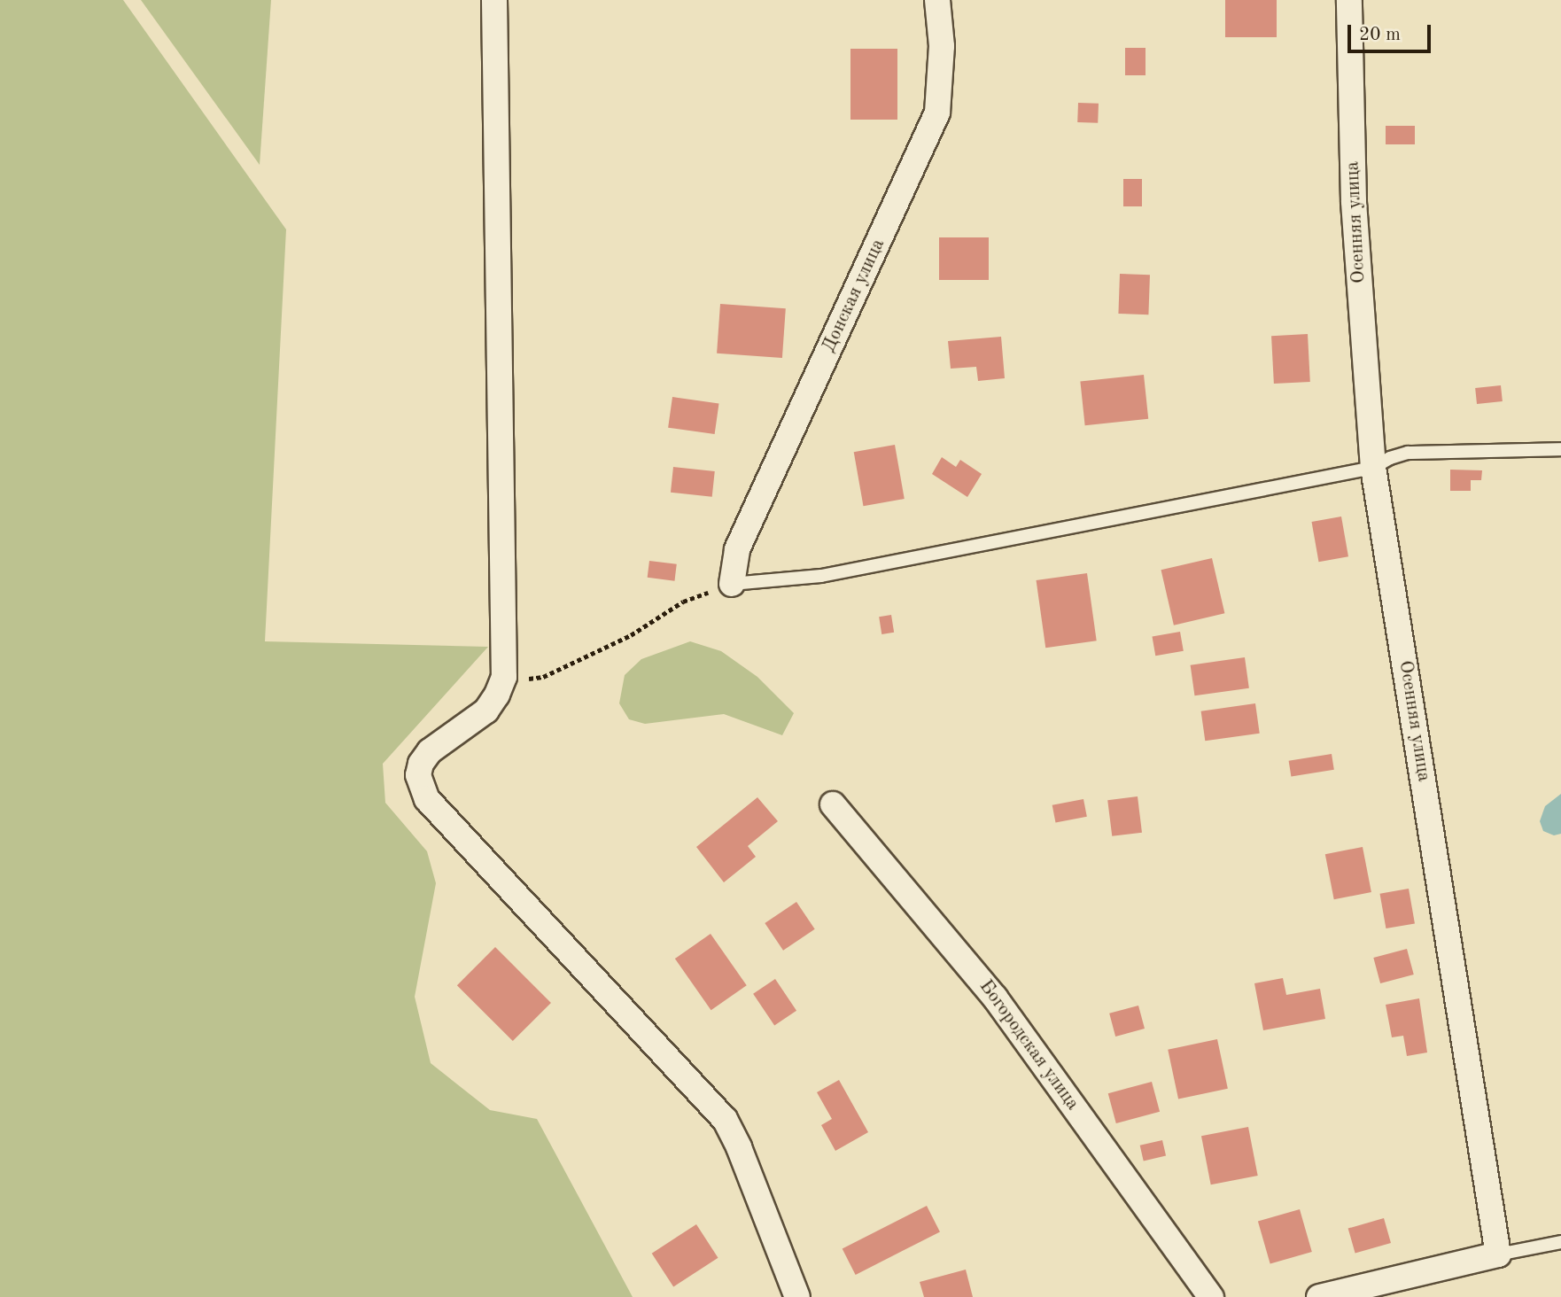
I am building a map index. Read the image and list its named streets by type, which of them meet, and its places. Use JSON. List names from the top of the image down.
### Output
{
  "streets": {
    "street": ["Осенняя улица", "Донская улица", "Богородская улица"]
  },
  "scale_bar": "20 m"
}
